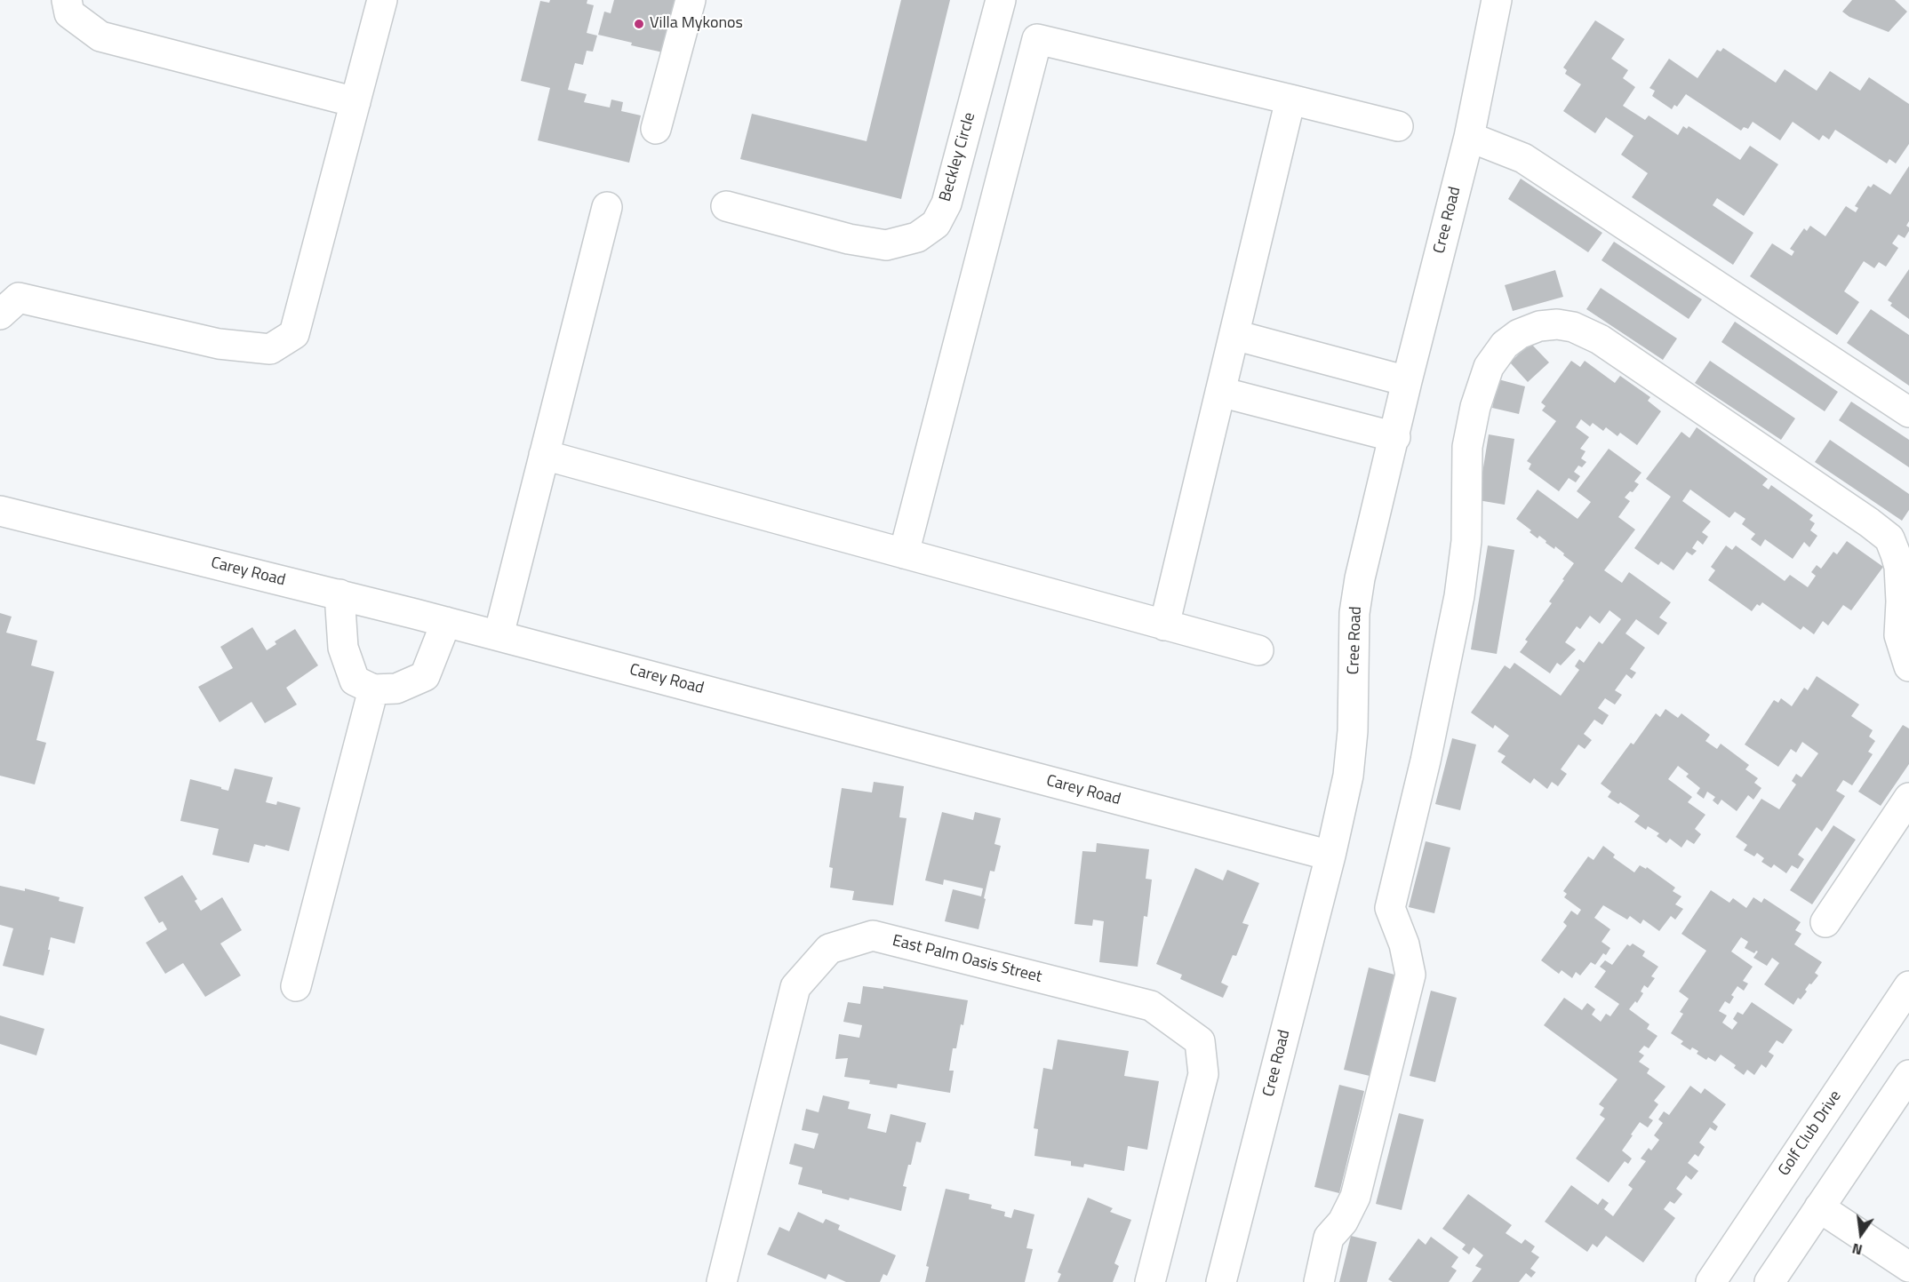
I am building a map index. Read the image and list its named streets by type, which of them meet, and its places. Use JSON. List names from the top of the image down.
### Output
{
  "streets": {
    "street": [
      "Beckley Circle",
      "Cree Road",
      "Carey Road",
      "East Palm Oasis Street",
      "Golf Club Drive"
    ]
  },
  "crossings": [
    ["Cree Road", "Carey Road"]
  ],
  "places": ["Villa Mykonos"],
  "north": "bottom"
}
